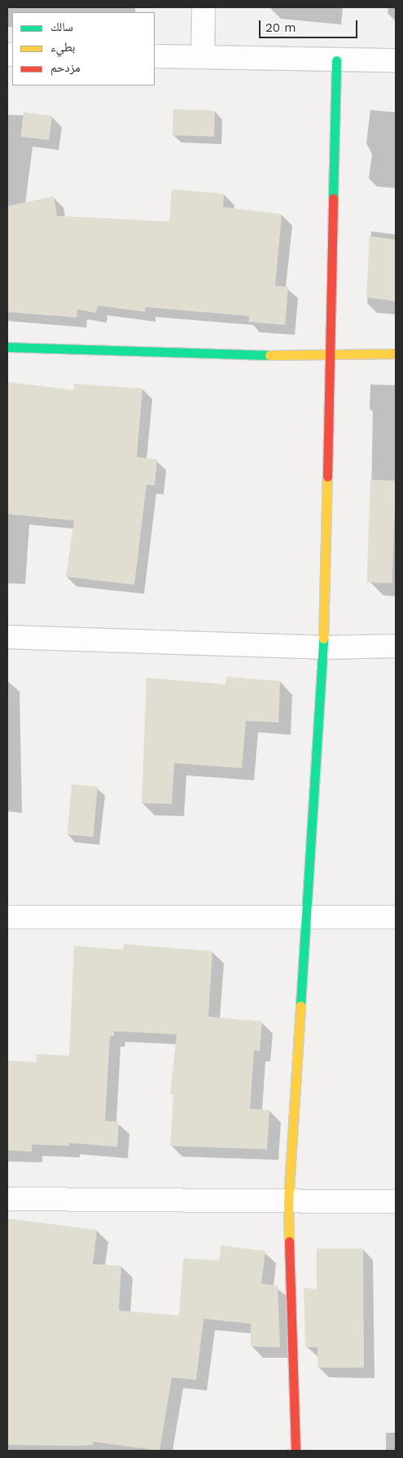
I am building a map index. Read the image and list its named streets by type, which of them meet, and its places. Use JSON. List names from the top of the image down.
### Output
{
  "legend": ["سالك", "بطيء", "مزدحم"],
  "scale_bar": "20 m"
}
